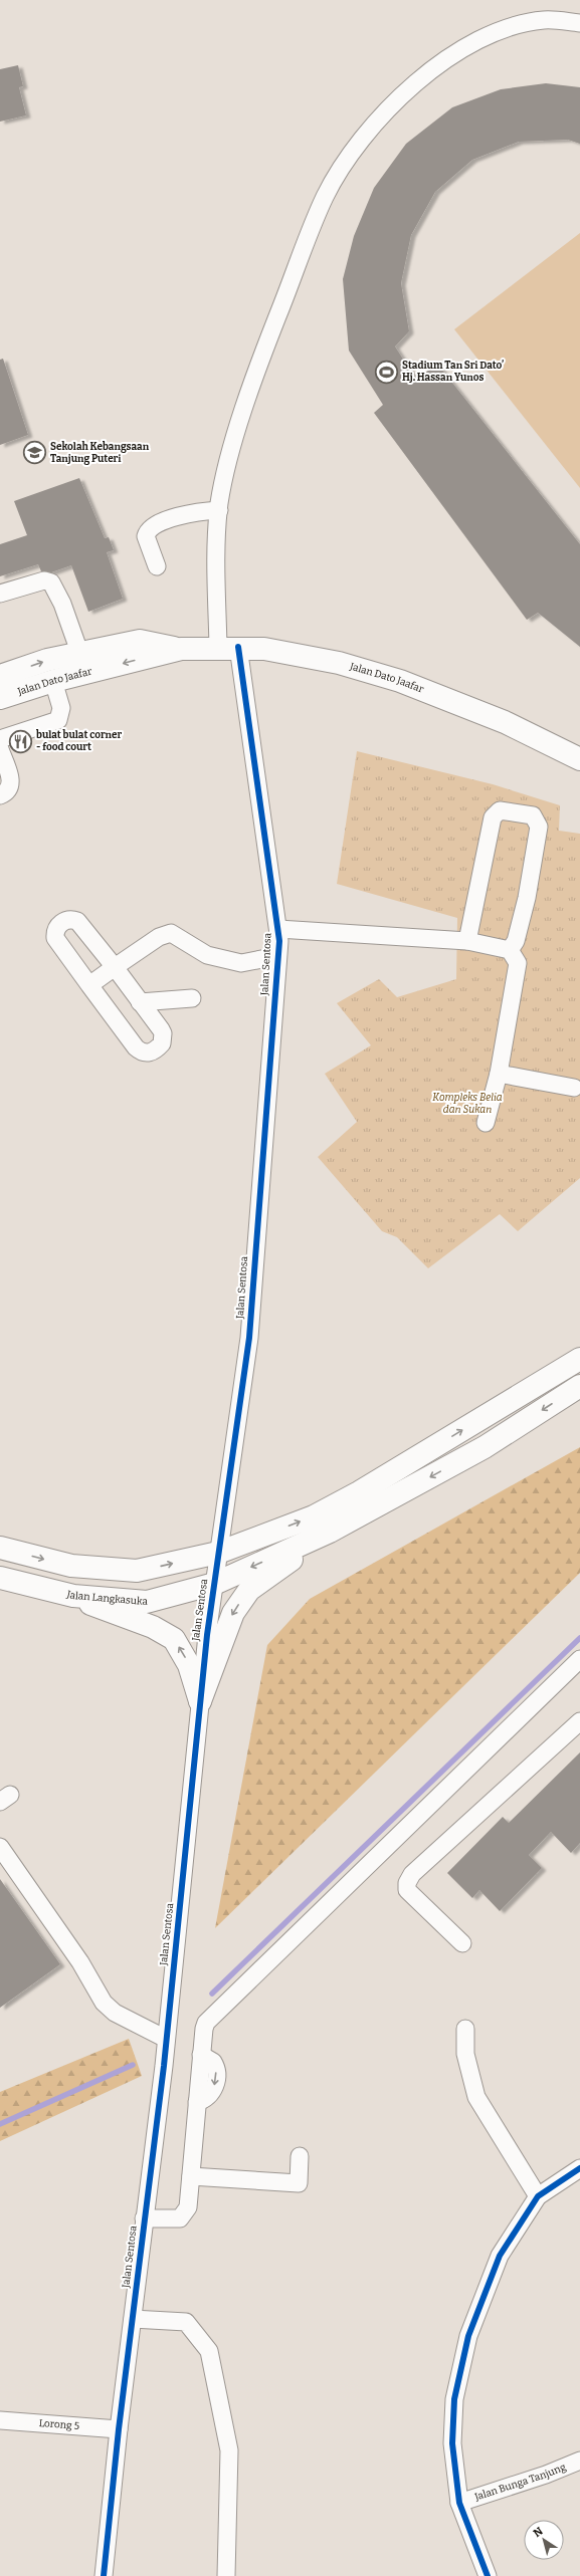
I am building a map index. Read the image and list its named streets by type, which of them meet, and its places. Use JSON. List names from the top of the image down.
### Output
{
  "streets": {
    "main road": ["Jalan Dato Jaafar", "Jalan Langkasuka"],
    "street": ["Jalan Sentosa", "Lorong 5", "Jalan Bunga Tanjung"]
  },
  "crossings": [
    ["Jalan Dato Jaafar", "Jalan Sentosa"],
    ["Jalan Sentosa", "Jalan Langkasuka"],
    ["Jalan Sentosa", "Lorong 5"]
  ],
  "parks": ["Kompleks Belia dan Sukan"],
  "places": {
    "sports": ["Stadium Tan Sri Dato’ Hj. Hassan Yunos"],
    "school or university": ["Sekolah Kebangsaan Tanjung Puteri"],
    "restaurant": ["bulat bulat corner - food court"]
  },
  "north": "top left"
}
